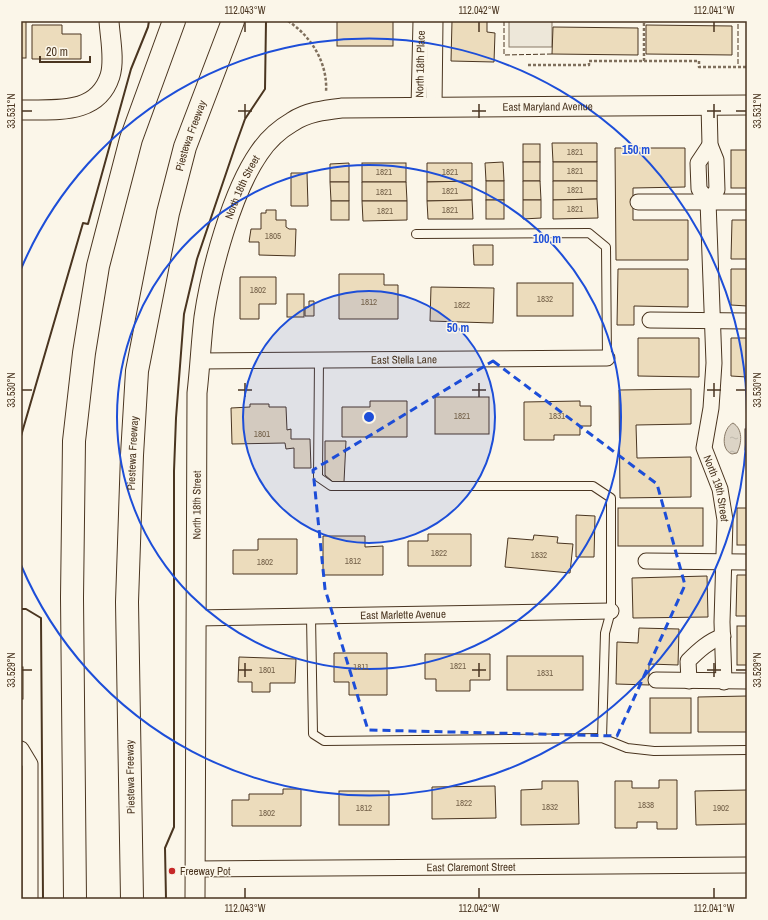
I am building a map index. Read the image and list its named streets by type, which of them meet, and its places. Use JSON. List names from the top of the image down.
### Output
{
  "streets": {
    "highway": ["Piestewa Freeway"],
    "street": [
      "North 18th Place",
      "East Maryland Avenue",
      "North 18th Street",
      "East Stella Lane",
      "North 19th Street",
      "East Marlette Avenue",
      "East Claremont Street"
    ]
  },
  "crossings": [
    ["North 18th Place", "East Maryland Avenue"],
    ["East Maryland Avenue", "North 18th Street"],
    ["North 18th Street", "East Stella Lane"],
    ["North 18th Street", "East Marlette Avenue"],
    ["North 18th Street", "East Claremont Street"]
  ],
  "places": ["Freeway Pot"],
  "house_numbers": [
    "1821",
    "1821",
    "1821",
    "1821",
    "1821",
    "1821",
    "1821",
    "1821",
    "1821",
    "1821",
    "1805",
    "1802",
    "1832",
    "1812",
    "1822",
    "1821",
    "1831",
    "1801",
    "1822",
    "1832",
    "1812",
    "1802",
    "1821",
    "1811",
    "1801",
    "1831",
    "1822",
    "1838",
    "1832",
    "1812",
    "1902",
    "1802"
  ],
  "scale_bar": "20 m",
  "coordinates": [
    "112.043°W",
    "112.042°W",
    "112.041°W",
    "33.531°N",
    "33.530°N",
    "33.529°N"
  ],
  "rings": ["150 m", "100 m", "50 m"]
}
